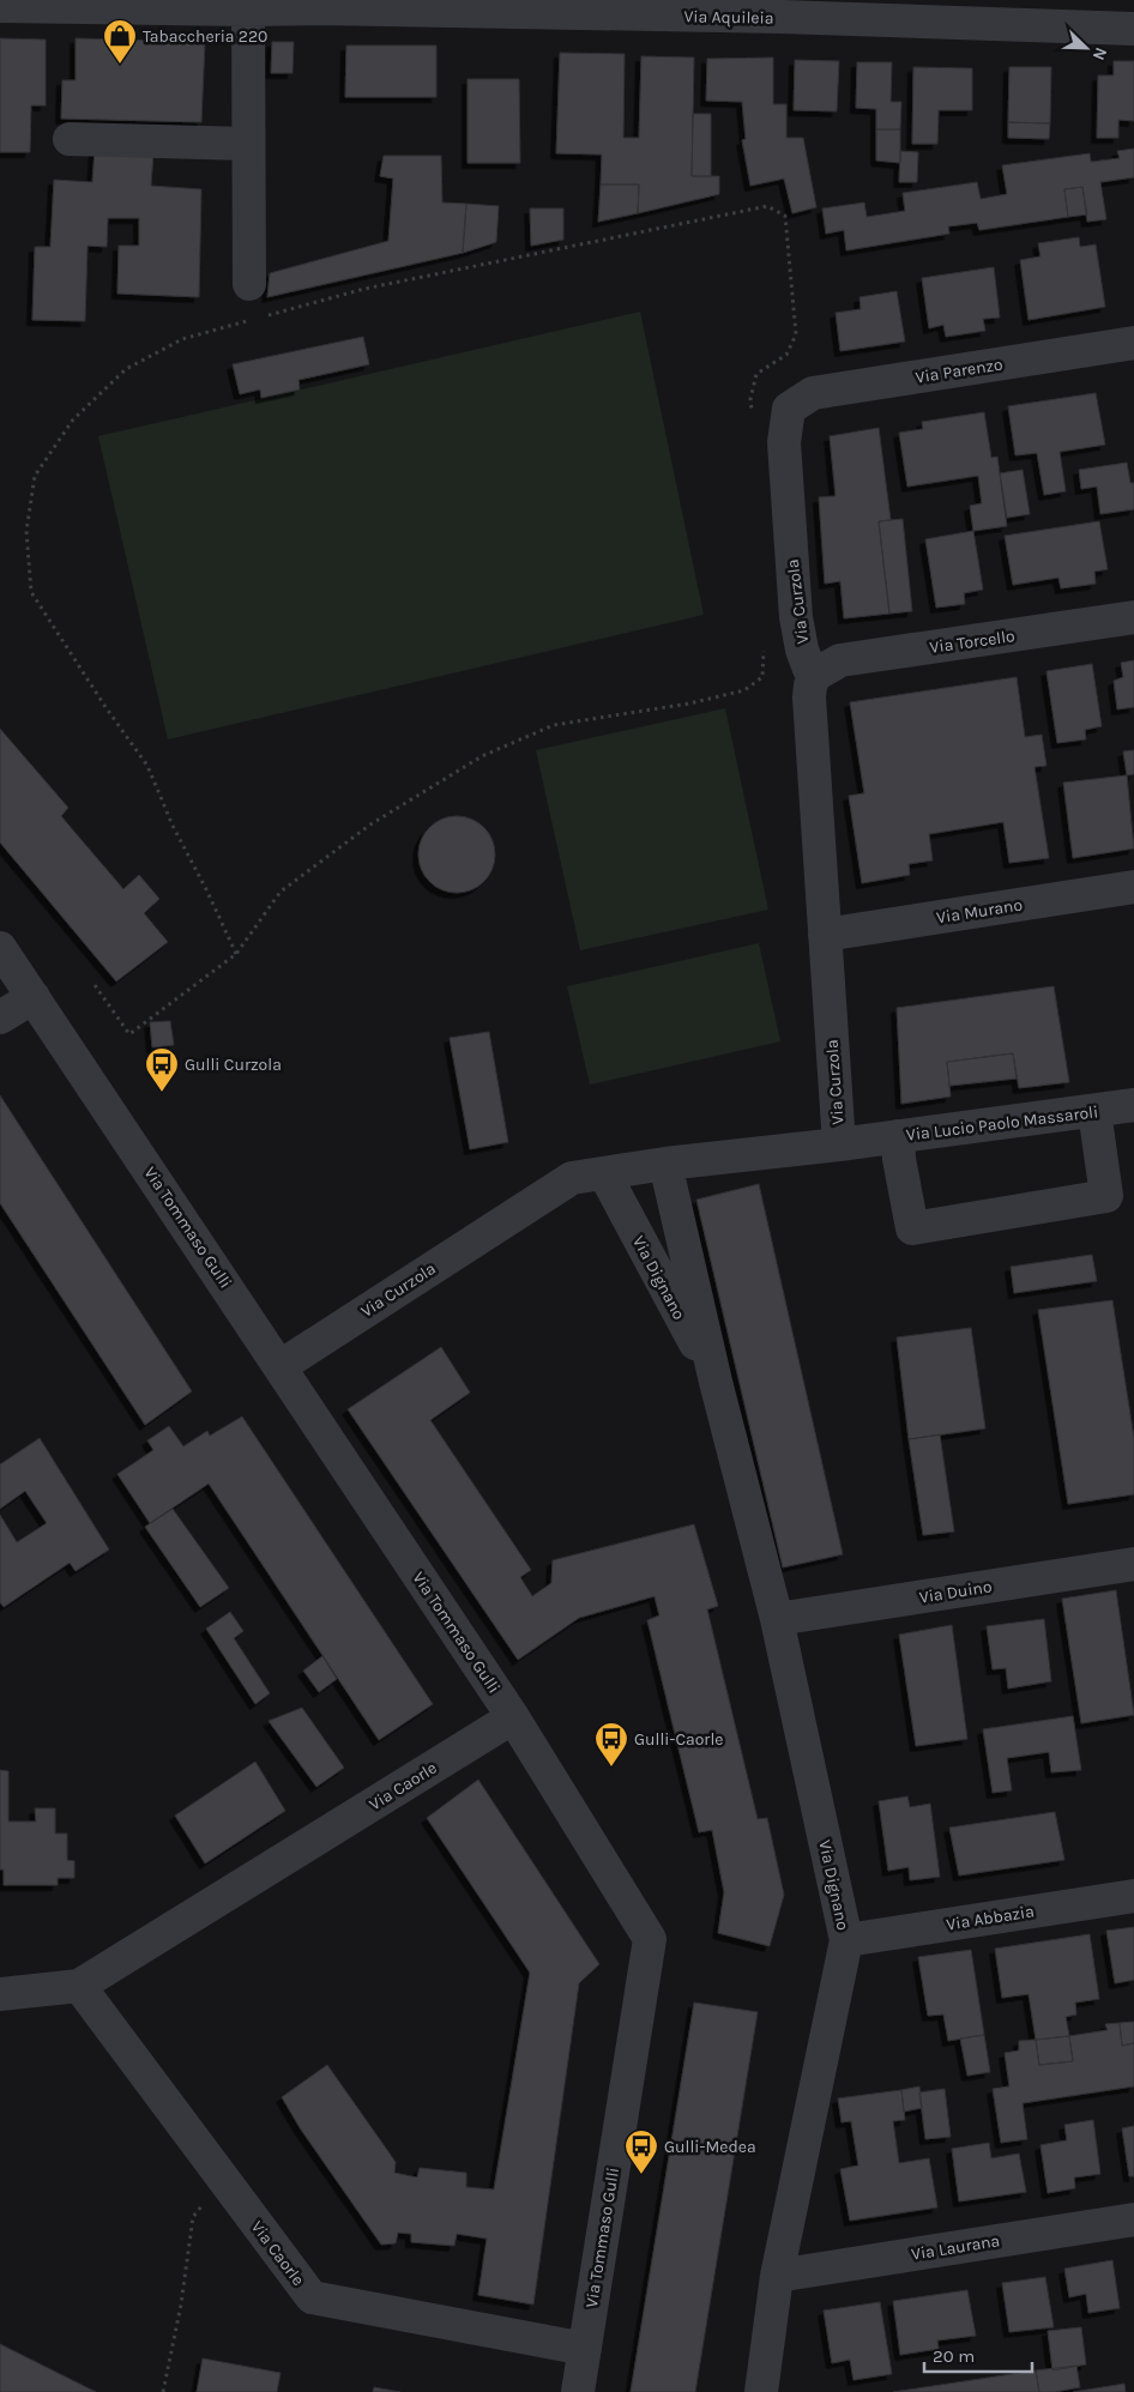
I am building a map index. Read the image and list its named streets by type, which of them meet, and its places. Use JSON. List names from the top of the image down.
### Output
{
  "streets": {
    "street": [
      "Via Aquileia",
      "Via Parenzo",
      "Via Curzola",
      "Via Torcello",
      "Via Murano",
      "Via Lucio Paolo Massaroli",
      "Via Tommaso Gulli",
      "Via Dignano",
      "Via Duino",
      "Via Caorle",
      "Via Abbazia",
      "Via Laurana"
    ]
  },
  "crossings": [
    ["Via Parenzo", "Via Curzola"],
    ["Via Curzola", "Via Torcello"],
    ["Via Curzola", "Via Murano"],
    ["Via Curzola", "Via Lucio Paolo Massaroli"],
    ["Via Curzola", "Via Tommaso Gulli"],
    ["Via Curzola", "Via Dignano"],
    ["Via Tommaso Gulli", "Via Caorle"],
    ["Via Dignano", "Via Duino"],
    ["Via Dignano", "Via Abbazia"],
    ["Via Dignano", "Via Laurana"]
  ],
  "places": {
    "shop": ["Tabaccheria 220"],
    "bus stop": ["Gulli Curzola", "Gulli-Caorle", "Gulli-Medea"]
  },
  "scale_bar": "20 m",
  "north": "bottom right"
}
